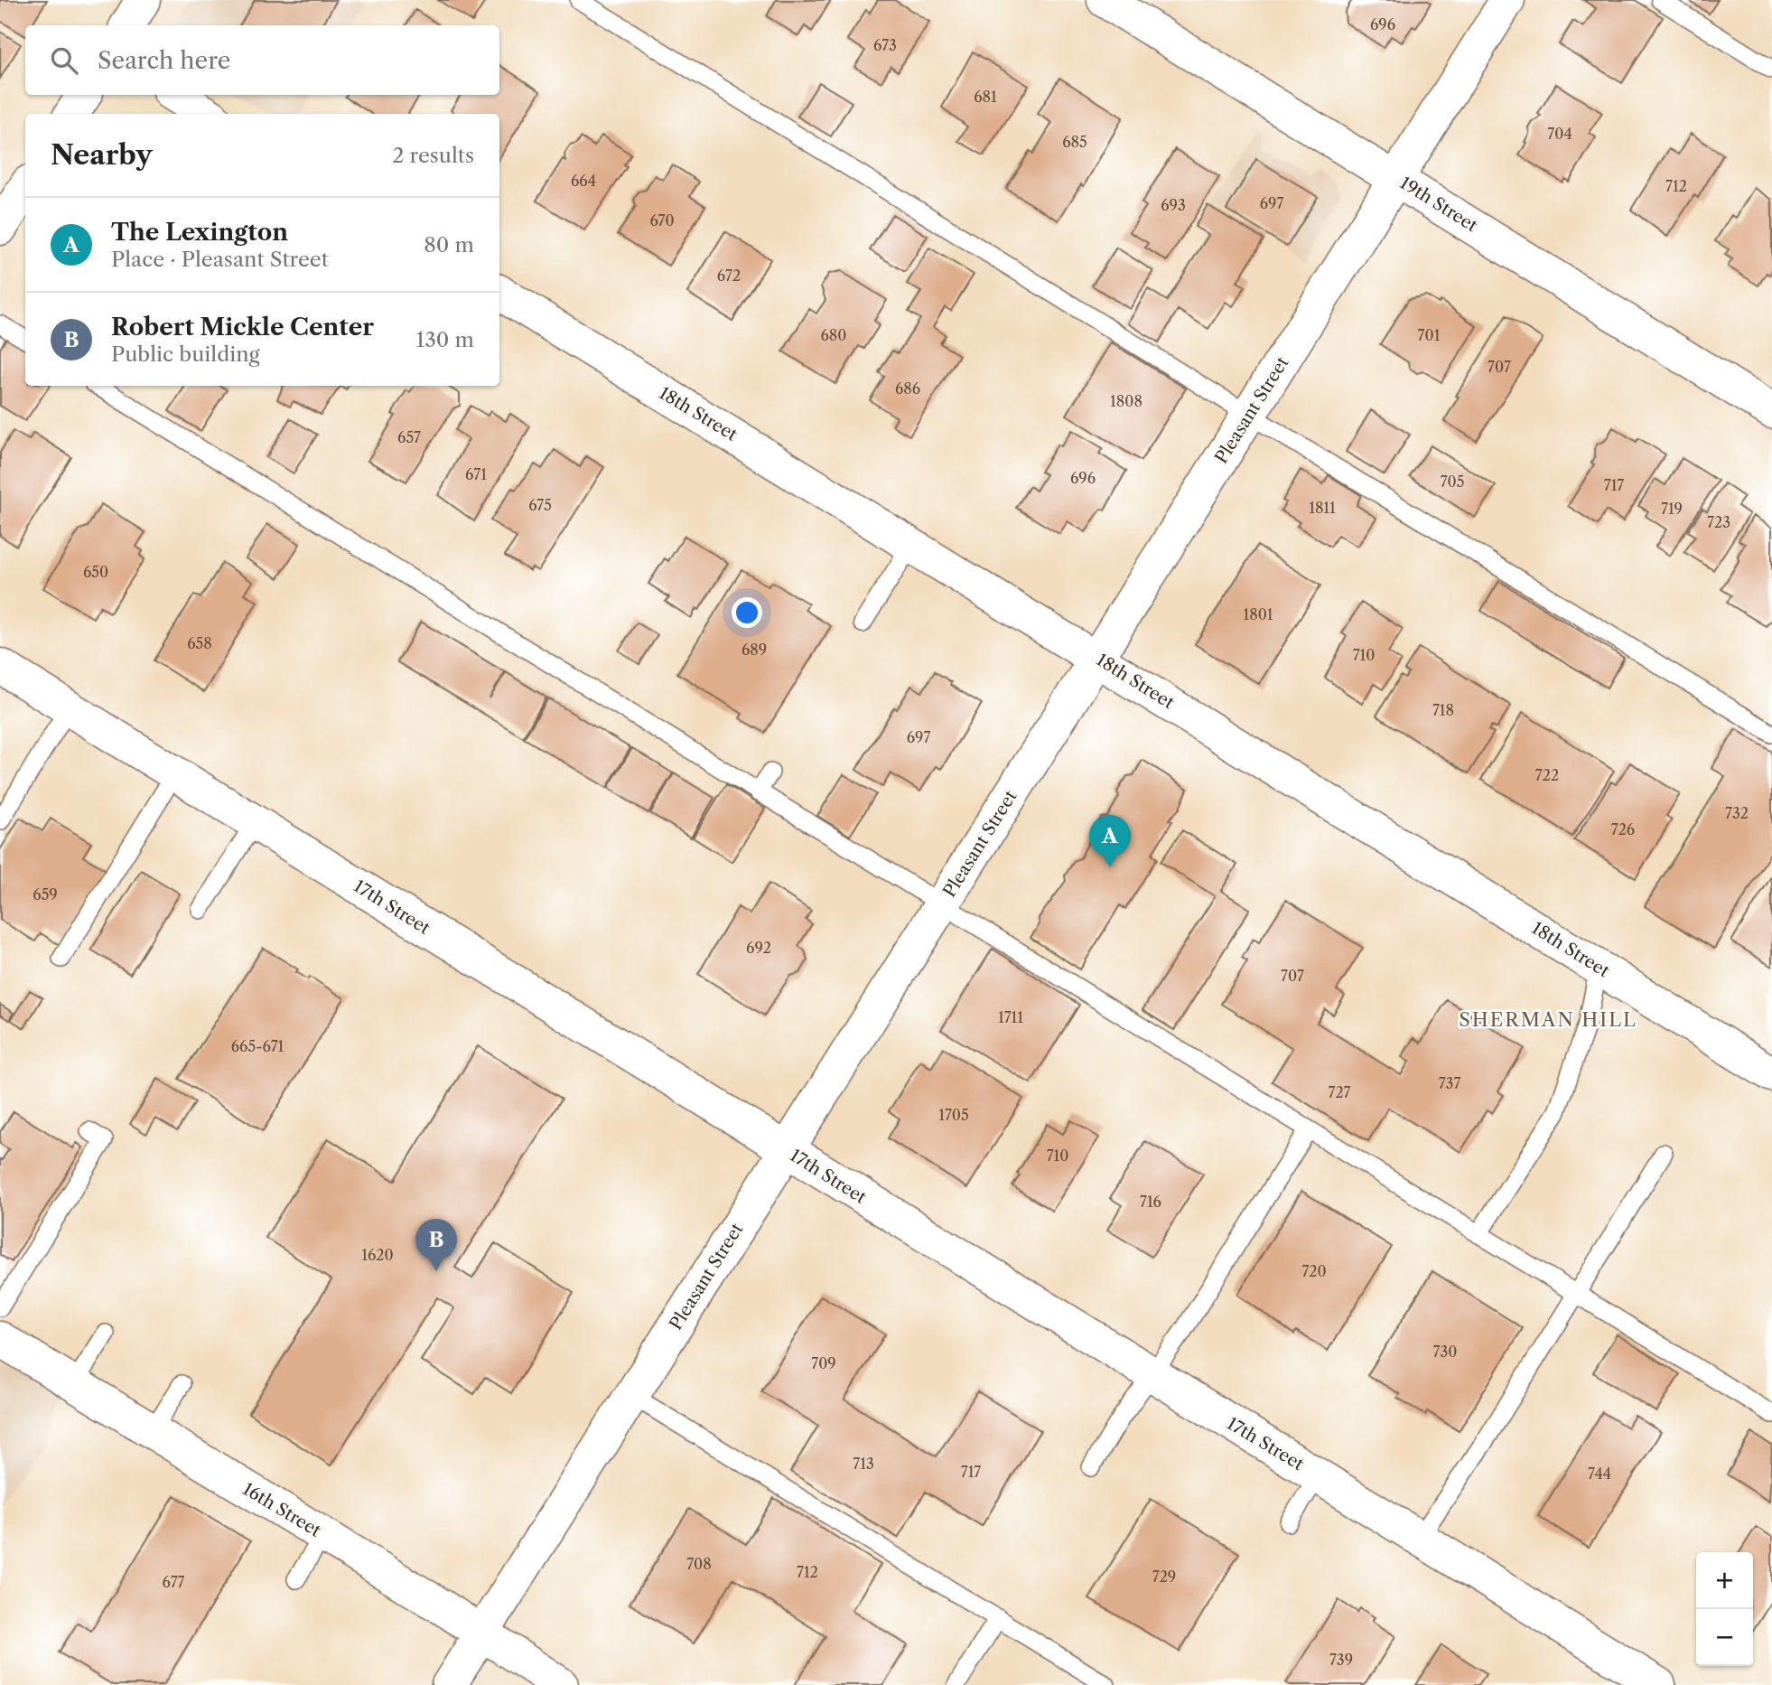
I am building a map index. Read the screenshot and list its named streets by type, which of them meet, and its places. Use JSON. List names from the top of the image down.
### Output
{
  "streets": {
    "street": [
      "19th Street",
      "Pleasant Street",
      "18th Street",
      "17th Street",
      "16th Street"
    ]
  },
  "crossings": [
    ["19th Street", "Pleasant Street"],
    ["Pleasant Street", "18th Street"],
    ["Pleasant Street", "17th Street"],
    ["Pleasant Street", "16th Street"]
  ],
  "districts": ["SHERMAN HILL"],
  "house_numbers": [
    "696",
    "673",
    "681",
    "704",
    "685",
    "664",
    "712",
    "697",
    "693",
    "670",
    "672",
    "680",
    "701",
    "707",
    "686",
    "1808",
    "657",
    "671",
    "696",
    "705",
    "717",
    "675",
    "1811",
    "719",
    "723",
    "650",
    "1801",
    "658",
    "689",
    "710",
    "718",
    "697",
    "722",
    "732",
    "726",
    "659",
    "692",
    "707",
    "1711",
    "665-671",
    "737",
    "727",
    "1705",
    "710",
    "716",
    "1620",
    "720",
    "730",
    "709",
    "713",
    "717",
    "744",
    "708",
    "712",
    "729",
    "677",
    "739"
  ],
  "page": {
    "search": "Search here",
    "heading": ["Nearby", "2 results"],
    "list": [
      {
        "mark": "A",
        "name": "The Lexington",
        "note": "Place · Pleasant Street",
        "value": "80 m"
      },
      {
        "mark": "B",
        "name": "Robert Mickle Center",
        "note": "Public building",
        "value": "130 m"
      }
    ],
    "pins": ["A", "B"],
    "map_buttons": ["+", "−"]
  }
}
